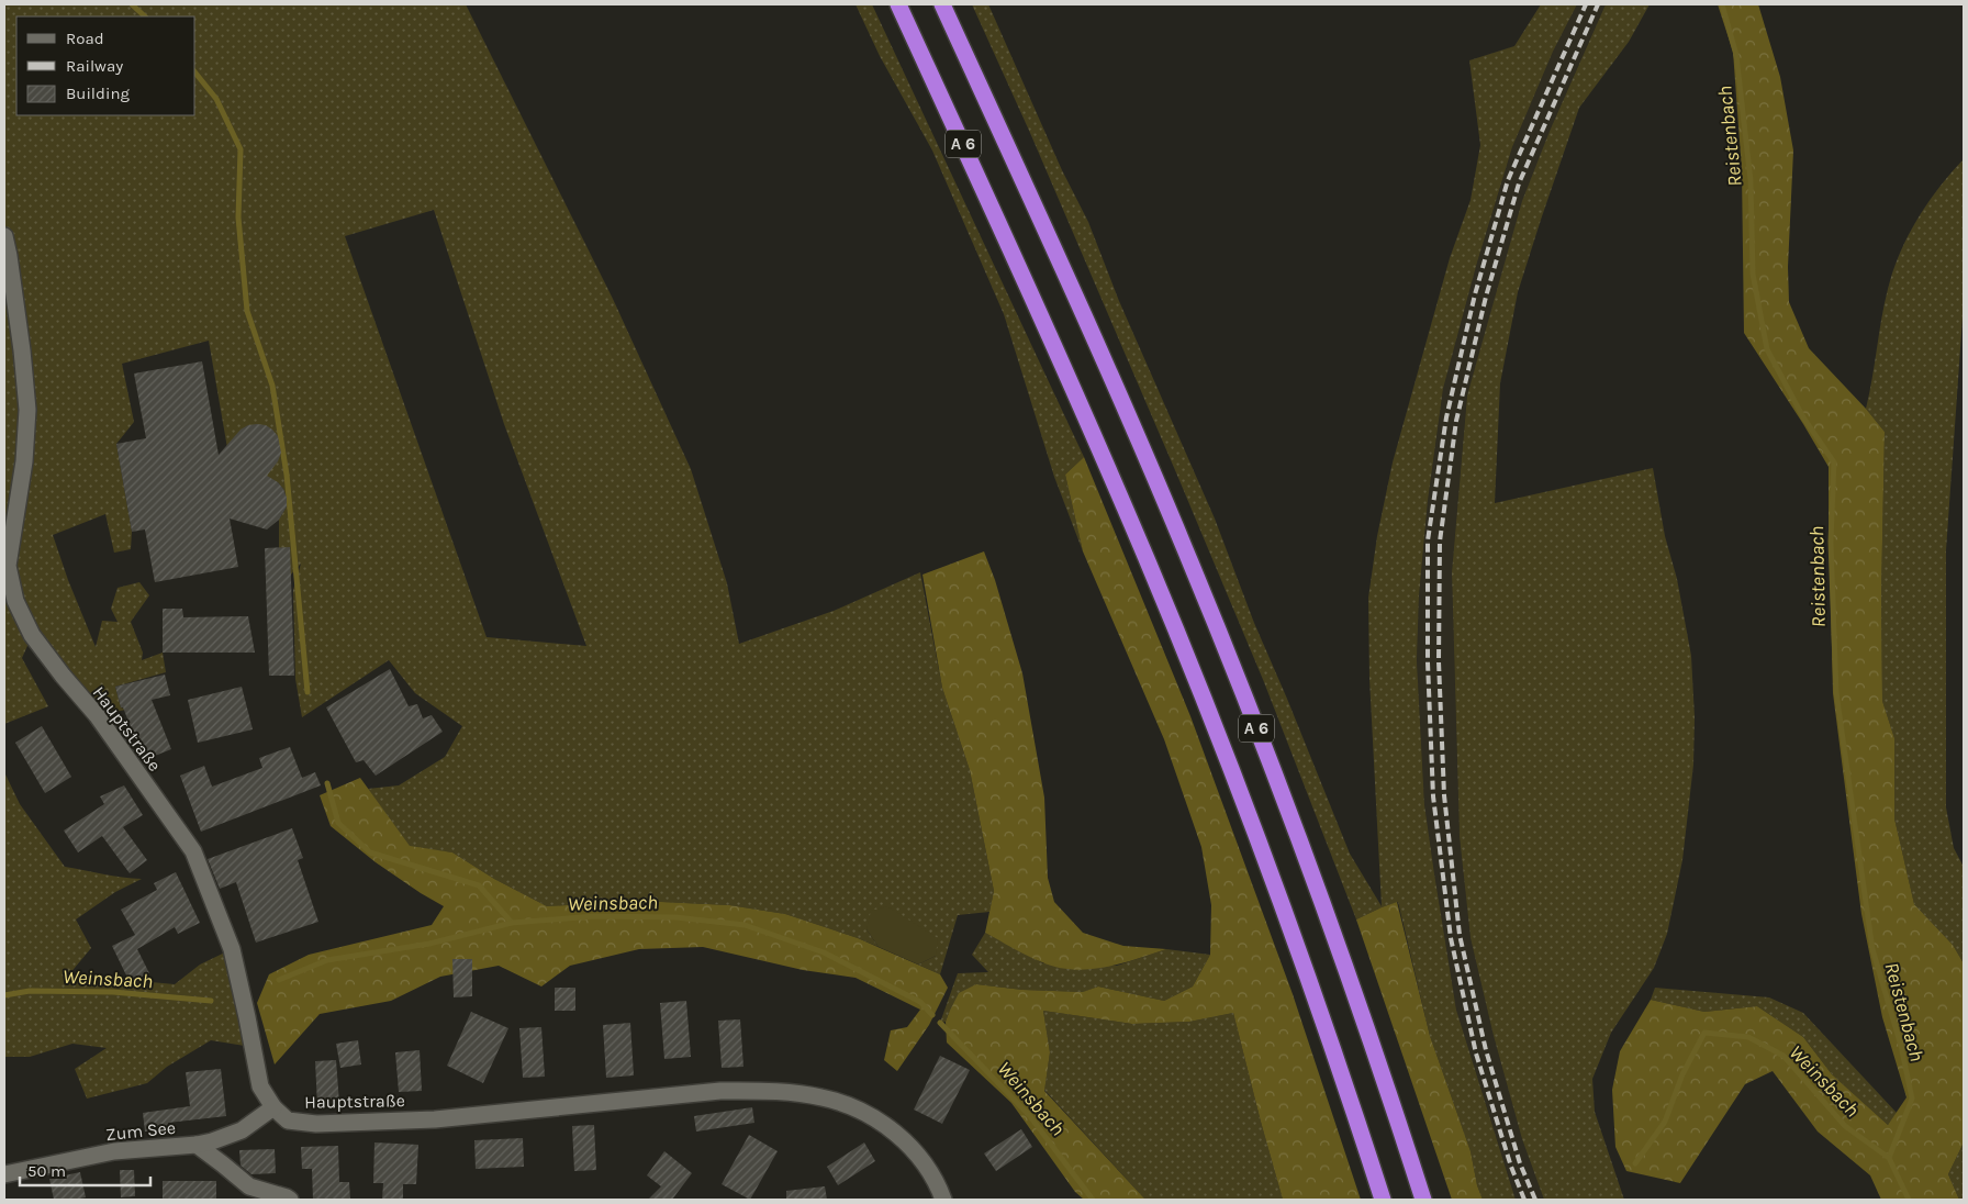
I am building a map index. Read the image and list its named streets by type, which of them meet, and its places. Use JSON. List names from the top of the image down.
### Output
{
  "streets": {
    "highway": ["A 6"],
    "street": ["Hauptstraße", "Zum See"]
  },
  "crossings": [
    ["Hauptstraße", "Zum See"]
  ],
  "water": ["Reistenbach", "Weinsbach"],
  "legend": ["Road", "Railway", "Building"],
  "scale_bar": "50 m"
}
